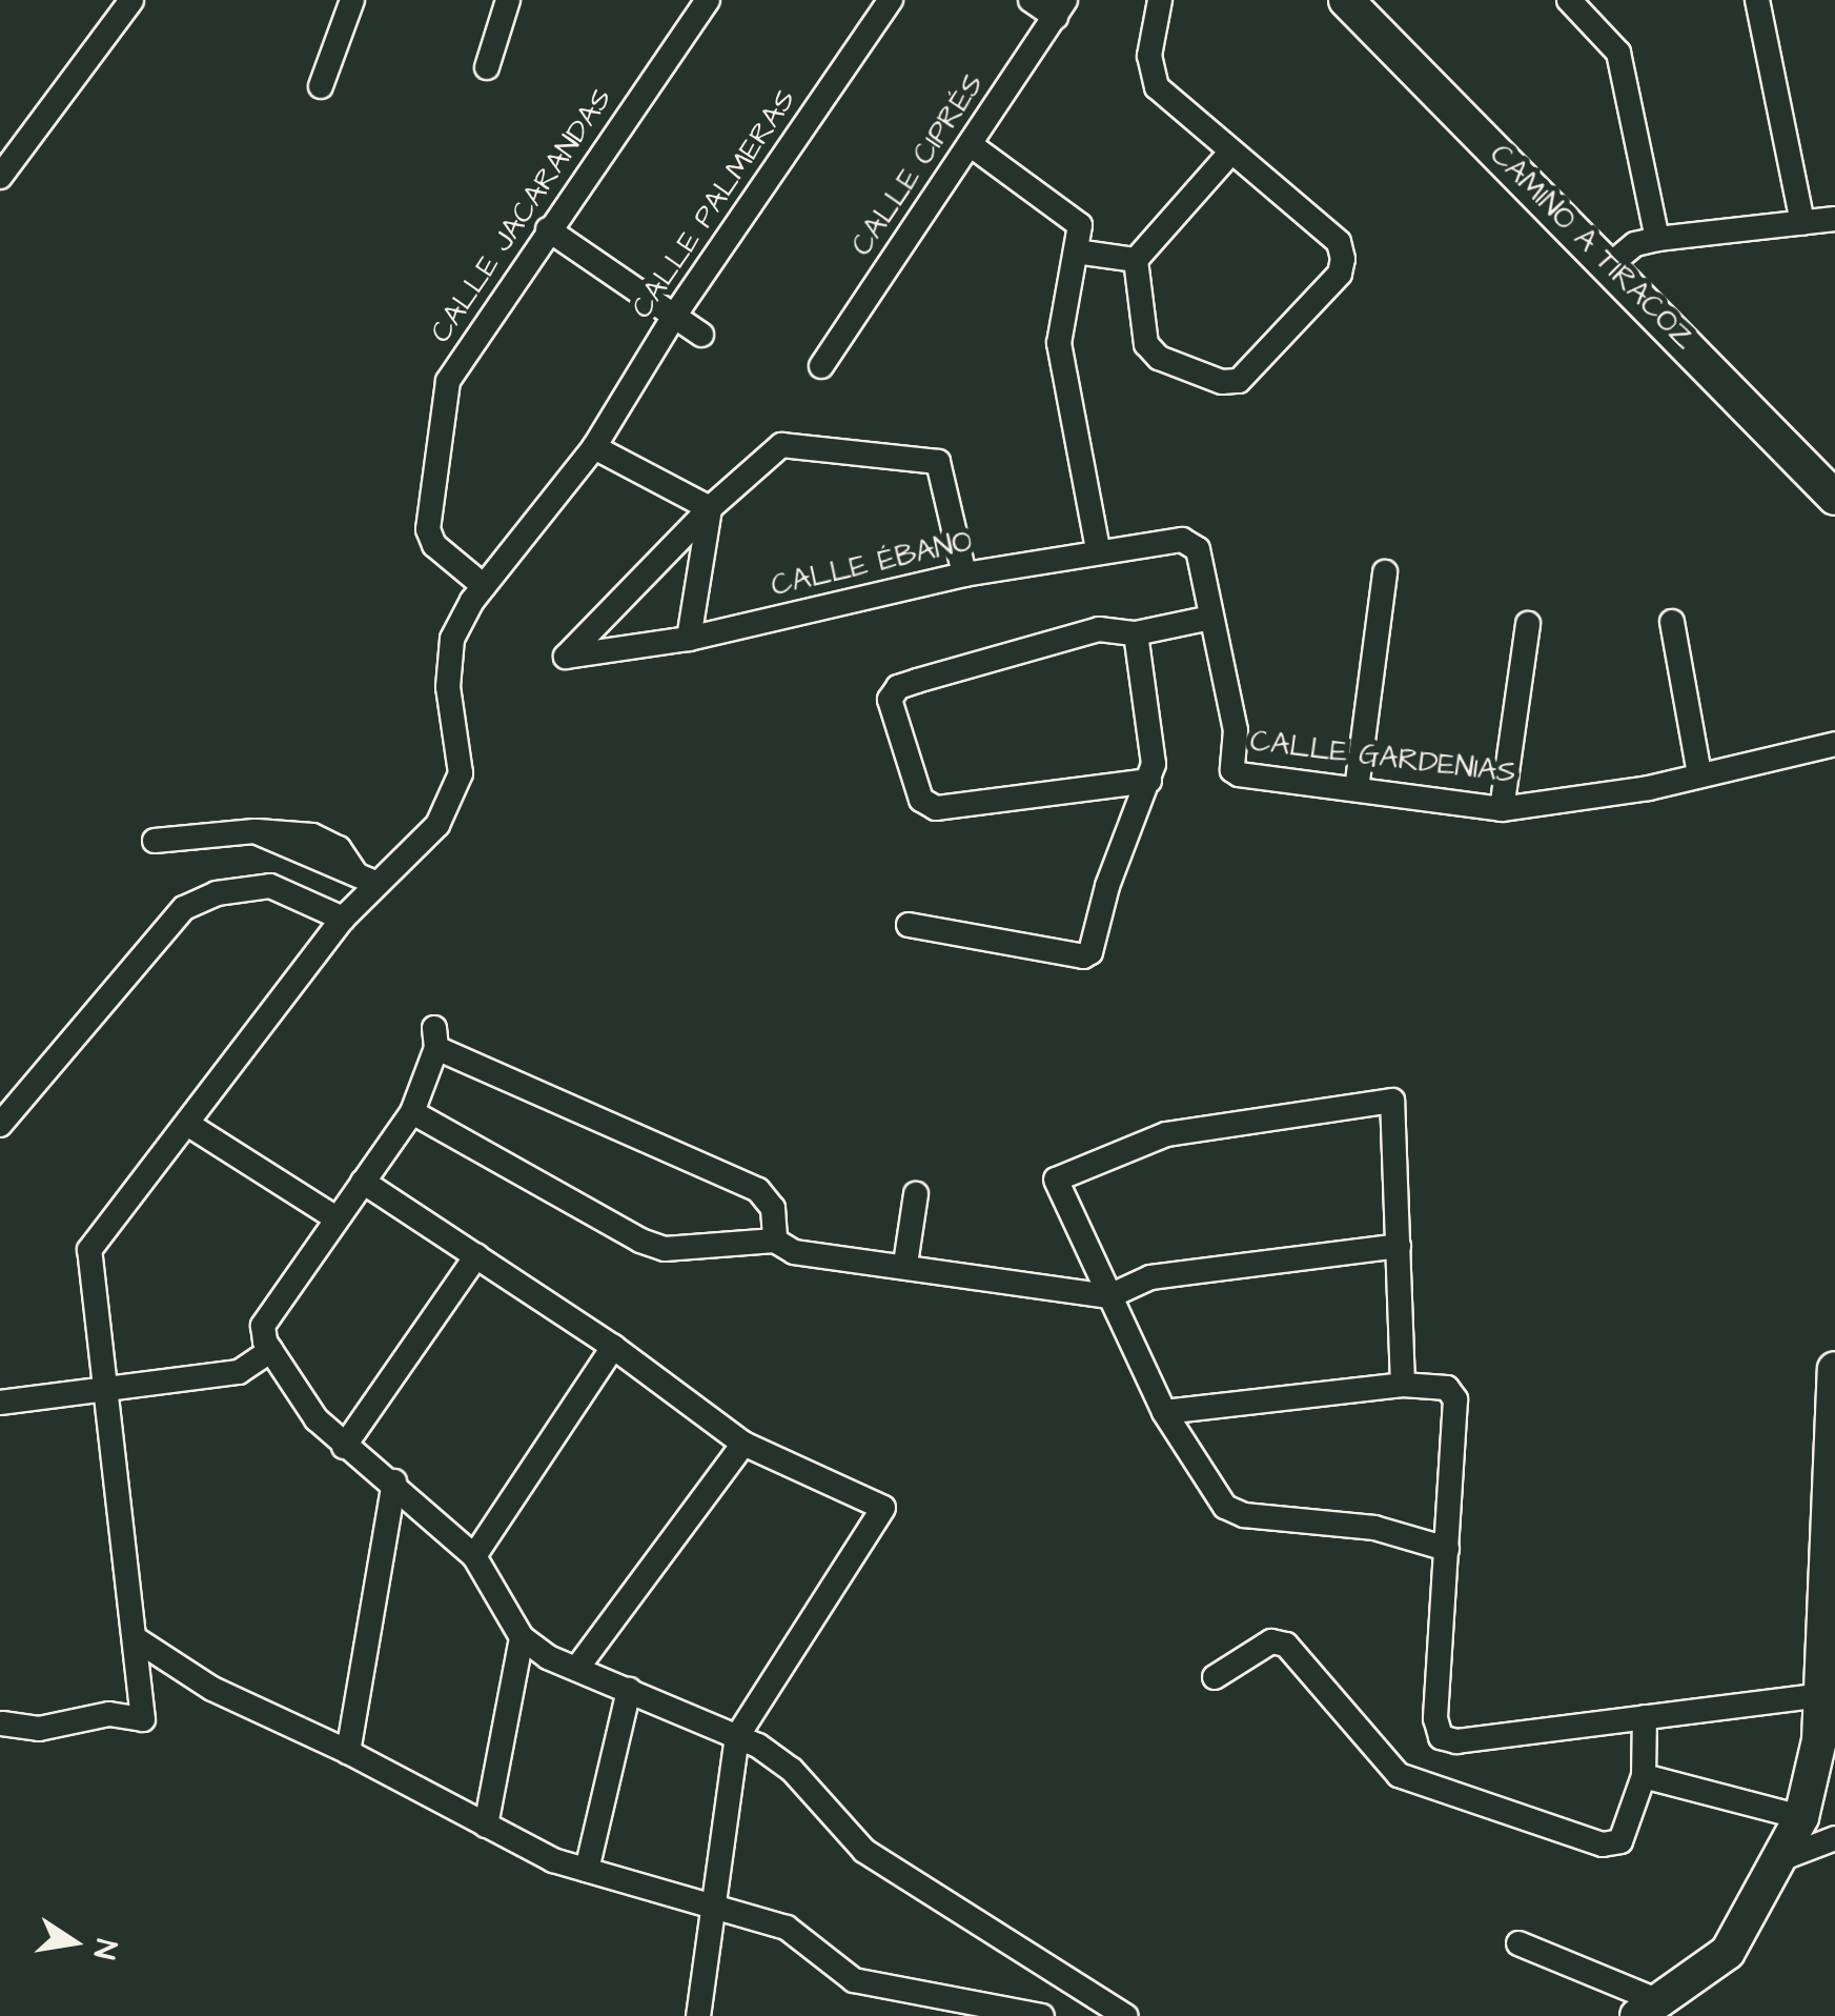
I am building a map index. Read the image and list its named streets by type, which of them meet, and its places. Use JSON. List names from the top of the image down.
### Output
{
  "streets": {
    "street": [
      "CALLE CIPRÉS",
      "CALLE PALMERAS",
      "CALLE JACARANDAS",
      "CAMINO A TIRACOZ",
      "CALLE ÉBANO",
      "CALLE GARDENIAS"
    ]
  },
  "crossings": [
    ["CALLE PALMERAS", "CALLE JACARANDAS"],
    ["CALLE ÉBANO", "CALLE GARDENIAS"]
  ],
  "north": "right"
}
